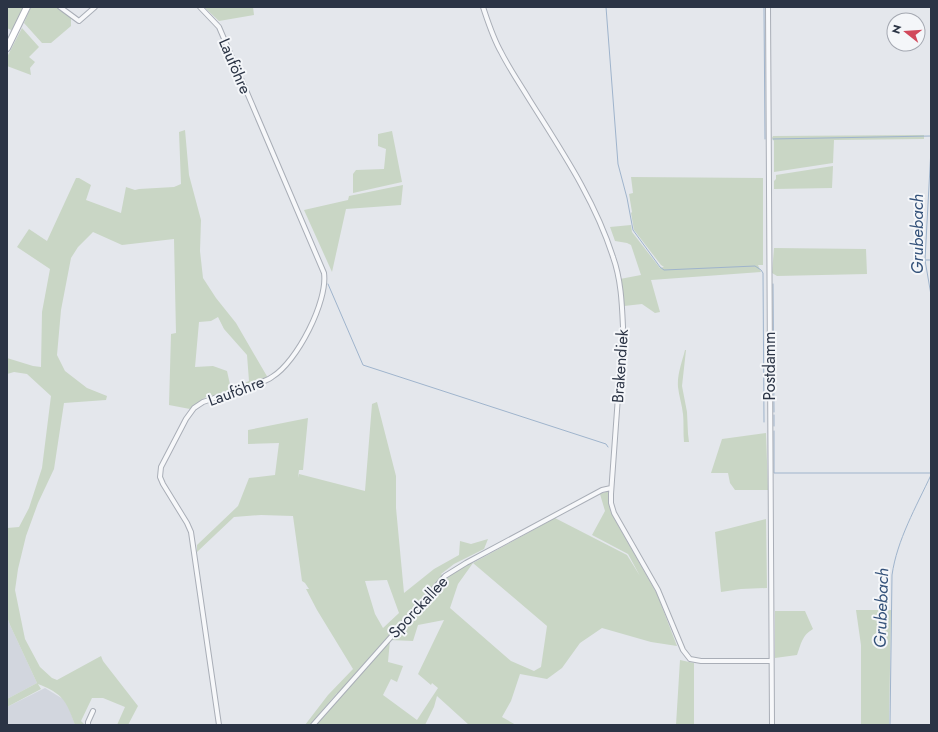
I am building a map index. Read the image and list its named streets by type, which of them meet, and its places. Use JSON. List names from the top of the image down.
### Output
{
  "streets": {
    "street": [
      "Lauföhre",
      "Brakendiek",
      "Postdamm",
      "Sporckallee"
    ]
  },
  "crossings": [
    ["Brakendiek", "Postdamm"],
    ["Brakendiek", "Sporckallee"]
  ],
  "water": ["Grubebach"],
  "north": "left"
}
